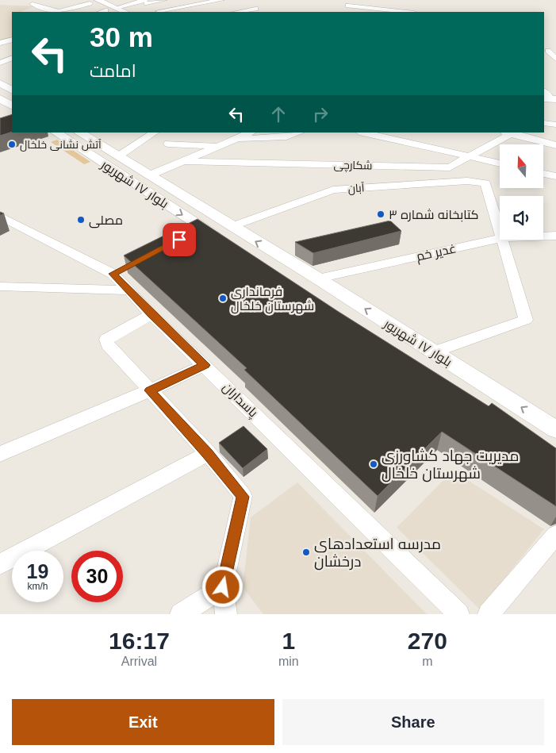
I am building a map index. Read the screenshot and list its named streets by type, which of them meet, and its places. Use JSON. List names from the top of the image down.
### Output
{
  "streets": {
    "main road": ["بلوار ١٧ شهریور"],
    "street": [
      "شکارچی",
      "آبان",
      "غدیر خم",
      "پاسداران"
    ]
  },
  "crossings": [
    ["بلوار ١٧ شهریور", "آبان"],
    ["بلوار ١٧ شهریور", "غدیر خم"]
  ],
  "places": [
    "آتش نشانی خلخال",
    "کتابخانه شماره ۳",
    "مصلی",
    "فرمانداری شهرستان خلخال",
    "مدیریت جهاد کشاورزی شهرستان خلخال",
    "مدرسه استعدادهای درخشان"
  ],
  "north": "top",
  "page": {
    "turn": ["30 m", "امامت"],
    "speed": "19 km/h",
    "limit": "30",
    "eta": [
      "16:17",
      "Arrival",
      "1",
      "min",
      "270",
      "m"
    ],
    "buttons": ["Exit", "Share"]
  }
}
